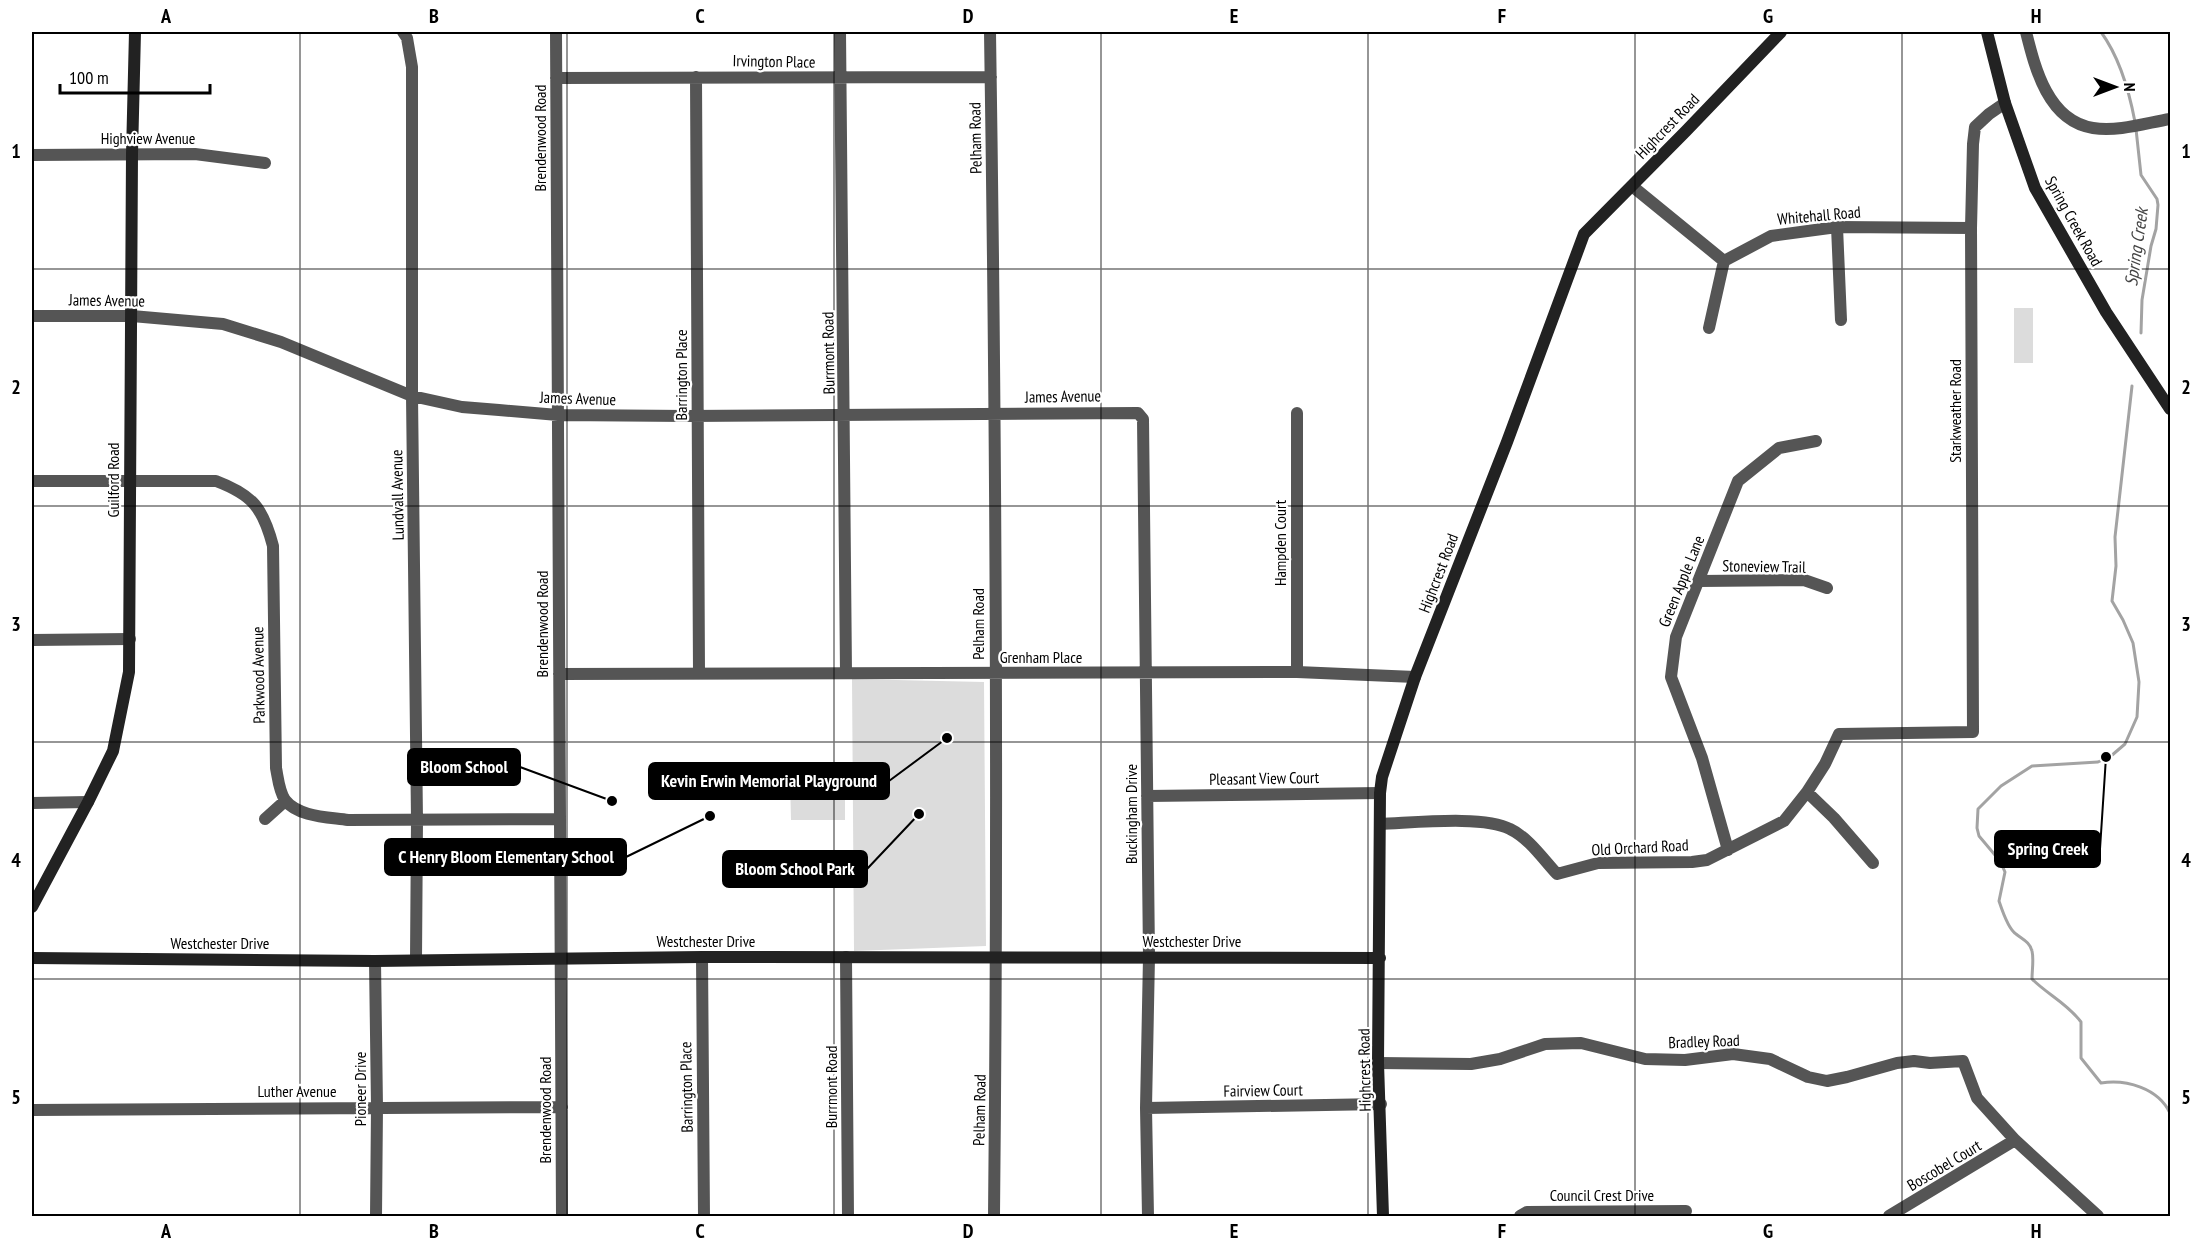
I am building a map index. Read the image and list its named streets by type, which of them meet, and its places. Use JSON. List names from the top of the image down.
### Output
{
  "streets": {
    "street": [
      "Irvington Place",
      "Highcrest Road",
      "Highview Avenue",
      "Brendenwood Road",
      "Pelham Road",
      "Whitehall Road",
      "Spring Creek Road",
      "James Avenue",
      "Burrmont Road",
      "Barrington Place",
      "Starkweather Road",
      "Guilford Road",
      "Lundvall Avenue",
      "Hampden Court",
      "Stoneview Trail",
      "Green Apple Lane",
      "Grenham Place",
      "Parkwood Avenue",
      "Pleasant View Court",
      "Buckingham Drive",
      "Old Orchard Road",
      "Westchester Drive",
      "Bradley Road",
      "Pioneer Drive",
      "Fairview Court",
      "Luther Avenue",
      "Boscobel Court",
      "Council Crest Drive"
    ]
  },
  "crossings": [
    ["Irvington Place", "Brendenwood Road"],
    ["Irvington Place", "Pelham Road"],
    ["Irvington Place", "Burrmont Road"],
    ["Irvington Place", "Barrington Place"],
    ["Highcrest Road", "Grenham Place"],
    ["Highcrest Road", "Pleasant View Court"],
    ["Highcrest Road", "Old Orchard Road"],
    ["Highcrest Road", "Westchester Drive"],
    ["Highcrest Road", "Bradley Road"],
    ["Highcrest Road", "Fairview Court"],
    ["Highview Avenue", "Guilford Road"],
    ["Brendenwood Road", "James Avenue"],
    ["Brendenwood Road", "Grenham Place"],
    ["Brendenwood Road", "Westchester Drive"],
    ["Brendenwood Road", "Luther Avenue"],
    ["Pelham Road", "James Avenue"],
    ["Pelham Road", "Grenham Place"],
    ["Pelham Road", "Westchester Drive"],
    ["Whitehall Road", "Starkweather Road"],
    ["Spring Creek Road", "Starkweather Road"],
    ["James Avenue", "Burrmont Road"],
    ["James Avenue", "Barrington Place"],
    ["James Avenue", "Guilford Road"],
    ["James Avenue", "Lundvall Avenue"],
    ["James Avenue", "Buckingham Drive"],
    ["Burrmont Road", "Grenham Place"],
    ["Burrmont Road", "Westchester Drive"],
    ["Barrington Place", "Grenham Place"],
    ["Barrington Place", "Westchester Drive"],
    ["Starkweather Road", "Old Orchard Road"],
    ["Guilford Road", "Parkwood Avenue"],
    ["Lundvall Avenue", "Westchester Drive"],
    ["Hampden Court", "Grenham Place"],
    ["Stoneview Trail", "Green Apple Lane"],
    ["Green Apple Lane", "Old Orchard Road"],
    ["Grenham Place", "Buckingham Drive"],
    ["Pleasant View Court", "Buckingham Drive"],
    ["Buckingham Drive", "Westchester Drive"],
    ["Buckingham Drive", "Fairview Court"],
    ["Westchester Drive", "Pioneer Drive"],
    ["Bradley Road", "Boscobel Court"],
    ["Pioneer Drive", "Luther Avenue"]
  ],
  "water": ["Spring Creek"],
  "places": [
    "Kevin Erwin Memorial Playground",
    "Spring Creek",
    "Bloom School",
    "Bloom School Park",
    "C Henry Bloom Elementary School"
  ],
  "scale_bar": "100 m",
  "north": "right",
  "grid": {
    "columns": [
      "A",
      "B",
      "C",
      "D",
      "E",
      "F",
      "G",
      "H"
    ],
    "rows": [
      "1",
      "2",
      "3",
      "4",
      "5"
    ]
  }
}
